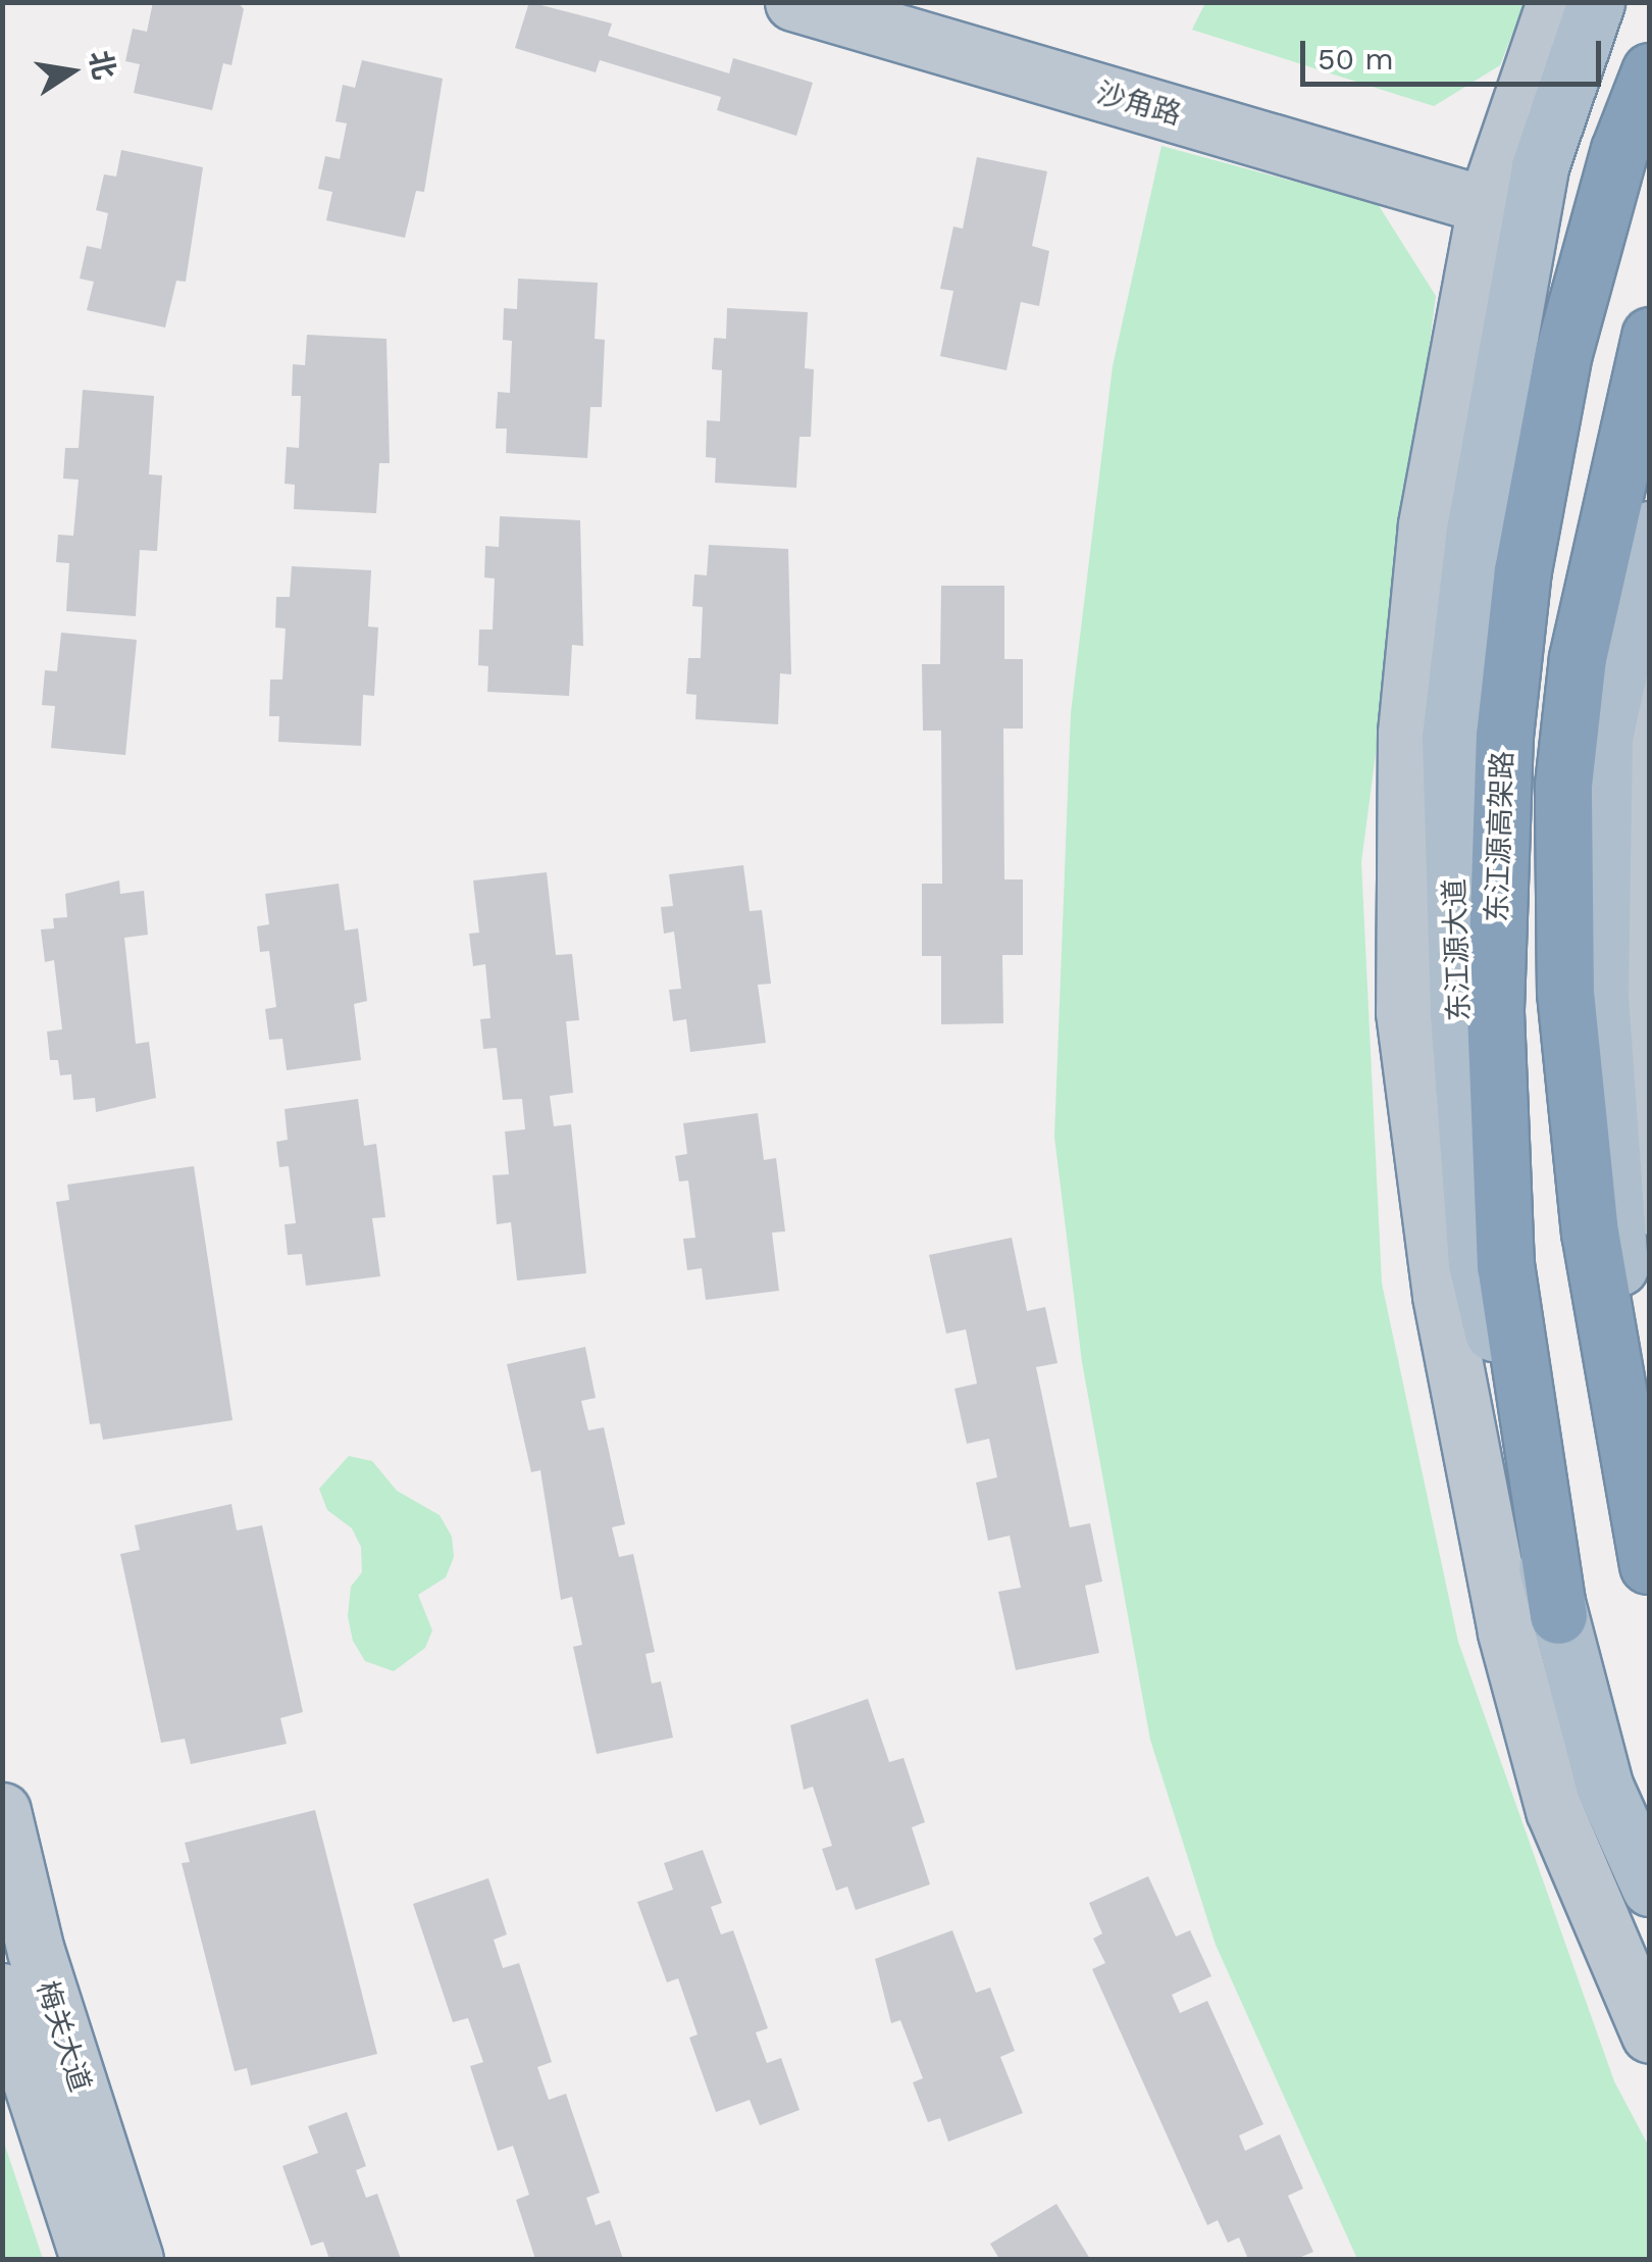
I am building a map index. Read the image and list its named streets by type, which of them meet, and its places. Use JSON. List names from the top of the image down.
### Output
{
  "streets": {
    "highway": ["东江源高架路"],
    "main road": ["东江源大道"],
    "street": ["沙角路", "梅关大道"]
  },
  "crossings": [
    ["东江源高架路", "东江源大道"]
  ],
  "scale_bar": "50 m",
  "north": "right"
}
